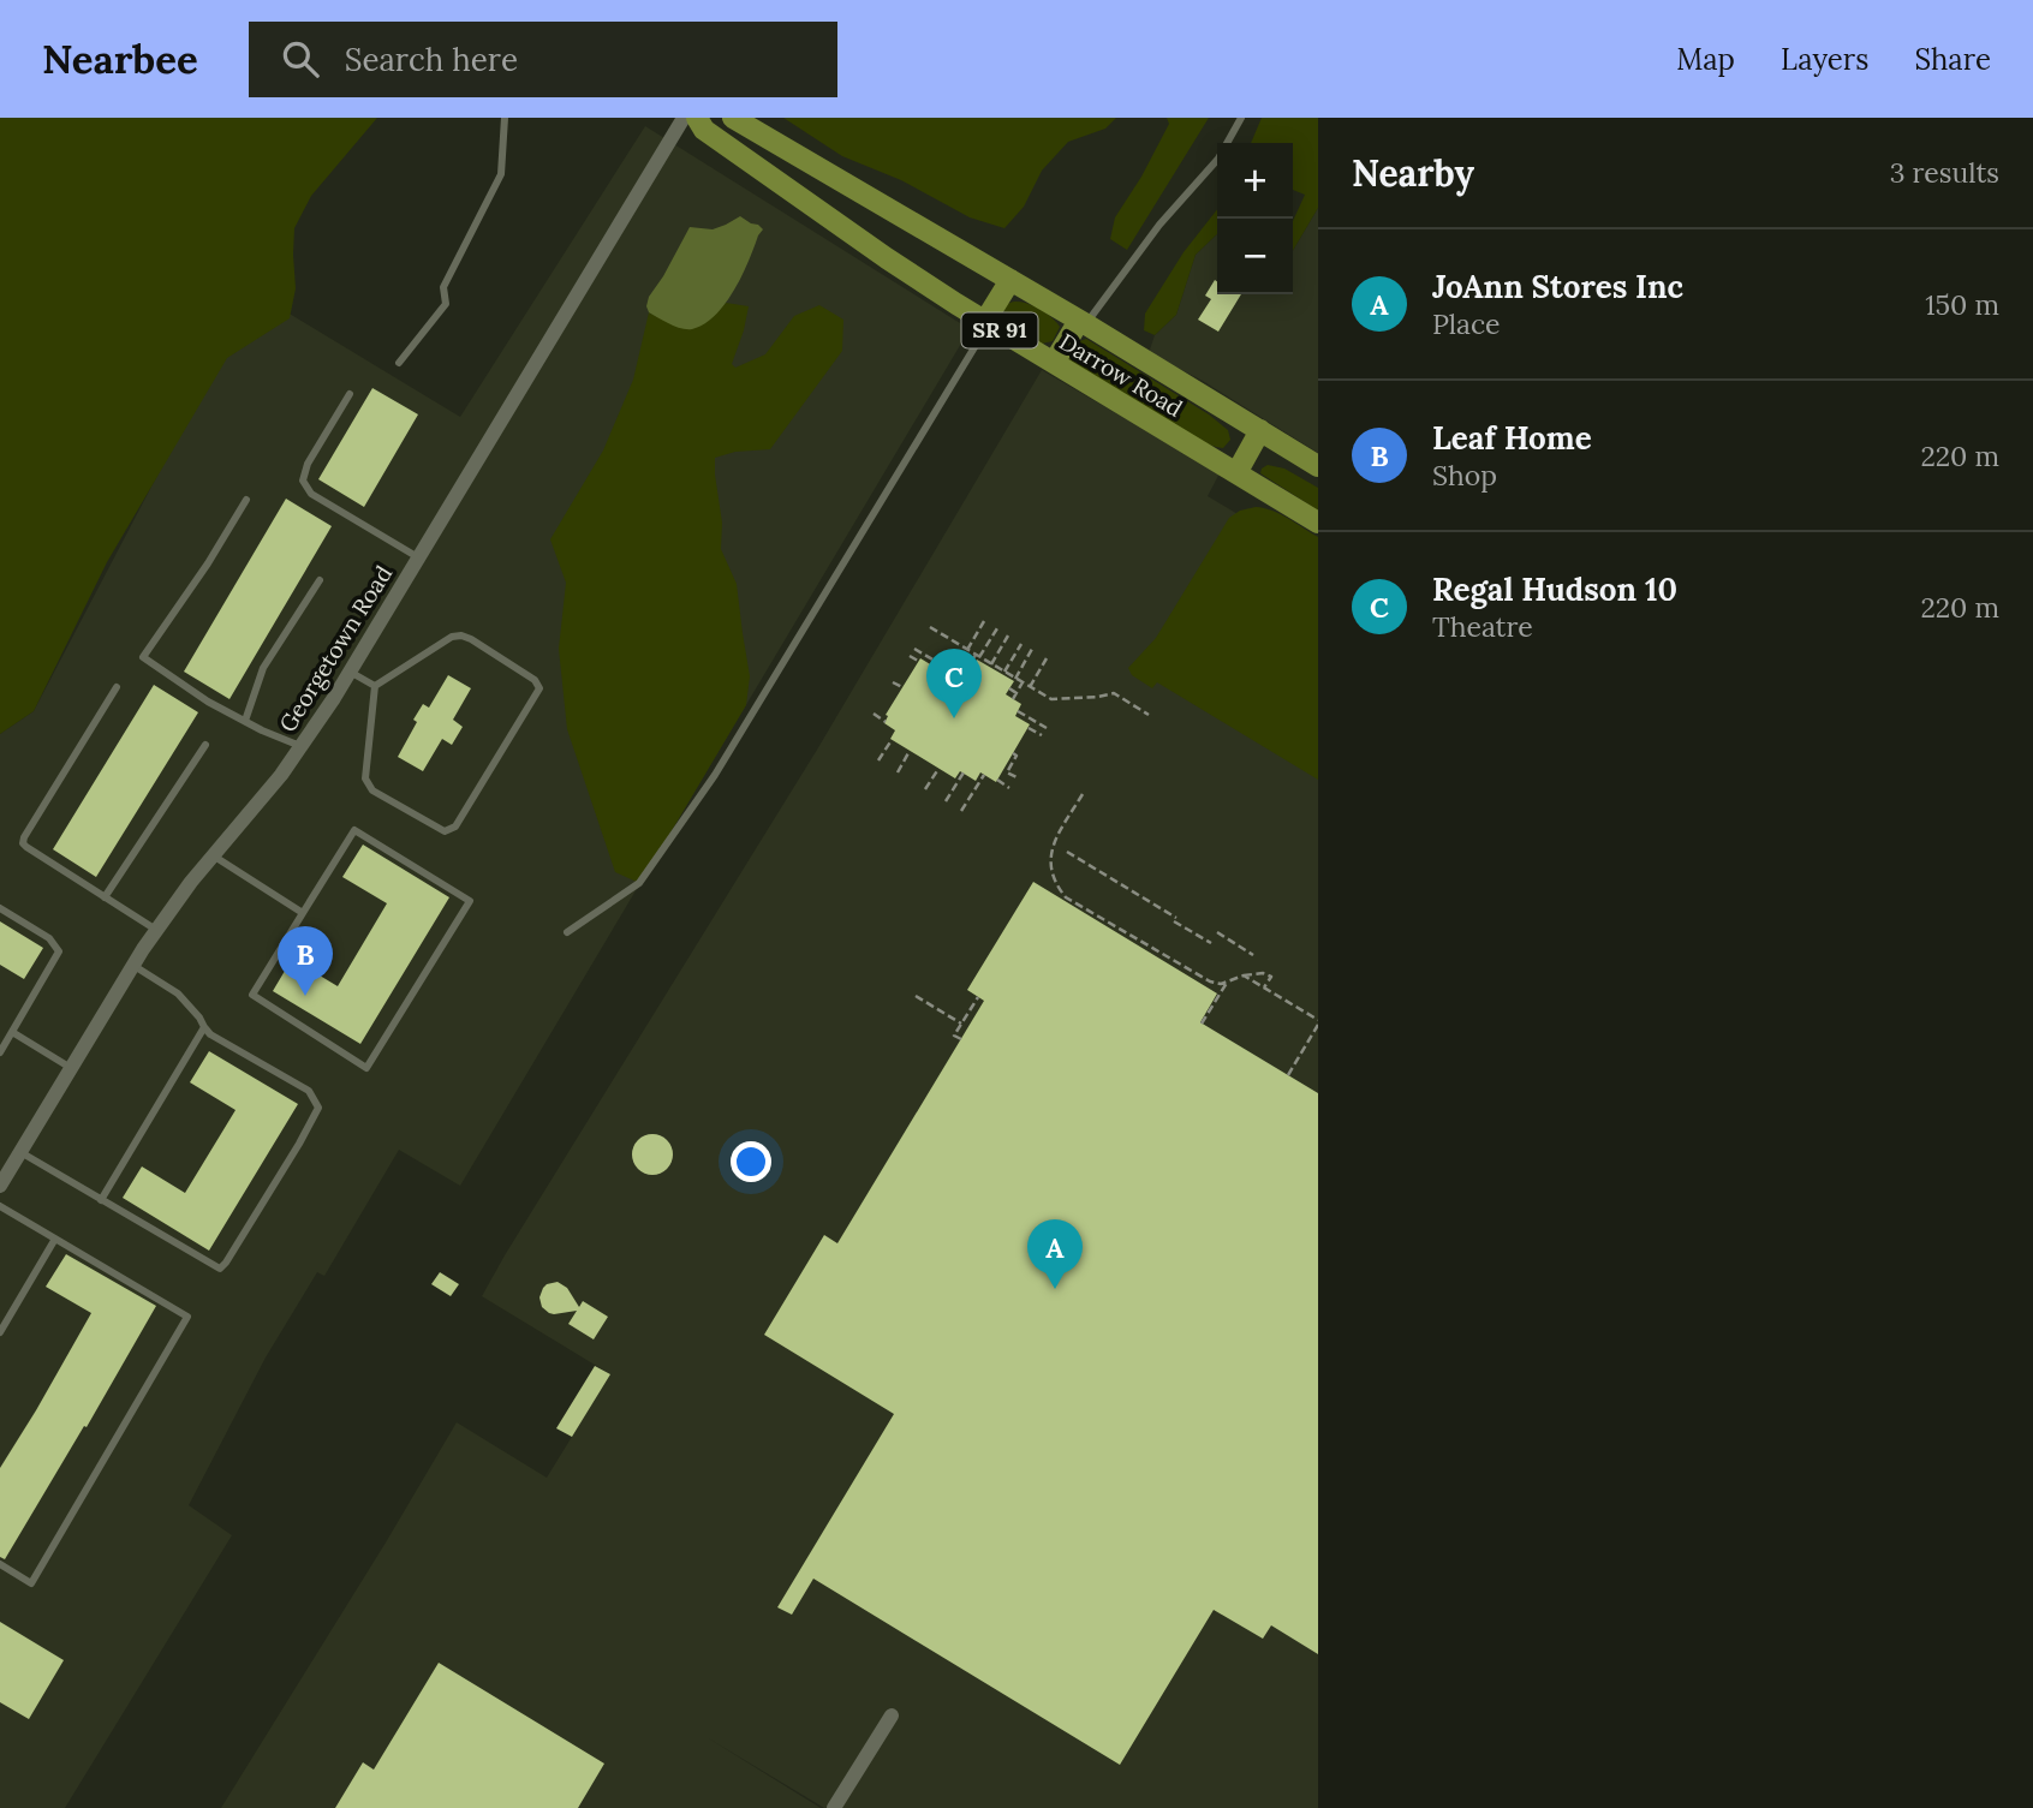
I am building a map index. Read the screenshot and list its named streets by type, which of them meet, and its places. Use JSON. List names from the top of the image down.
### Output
{
  "streets": {
    "main road": ["SR 91", "Darrow Road"],
    "street": ["Georgetown Road"]
  },
  "page": {
    "header": "Nearbee",
    "search": "Search here",
    "nav": ["Map", "Layers", "Share"],
    "heading": ["Nearby", "3 results"],
    "map_buttons": ["+", "−"],
    "list": [
      {
        "mark": "A",
        "name": "JoAnn Stores Inc",
        "note": "Place",
        "value": "150 m"
      },
      {
        "mark": "B",
        "name": "Leaf Home",
        "note": "Shop",
        "value": "220 m"
      },
      {
        "mark": "C",
        "name": "Regal Hudson 10",
        "note": "Theatre",
        "value": "220 m"
      }
    ],
    "pins": ["C", "B", "A"]
  }
}
